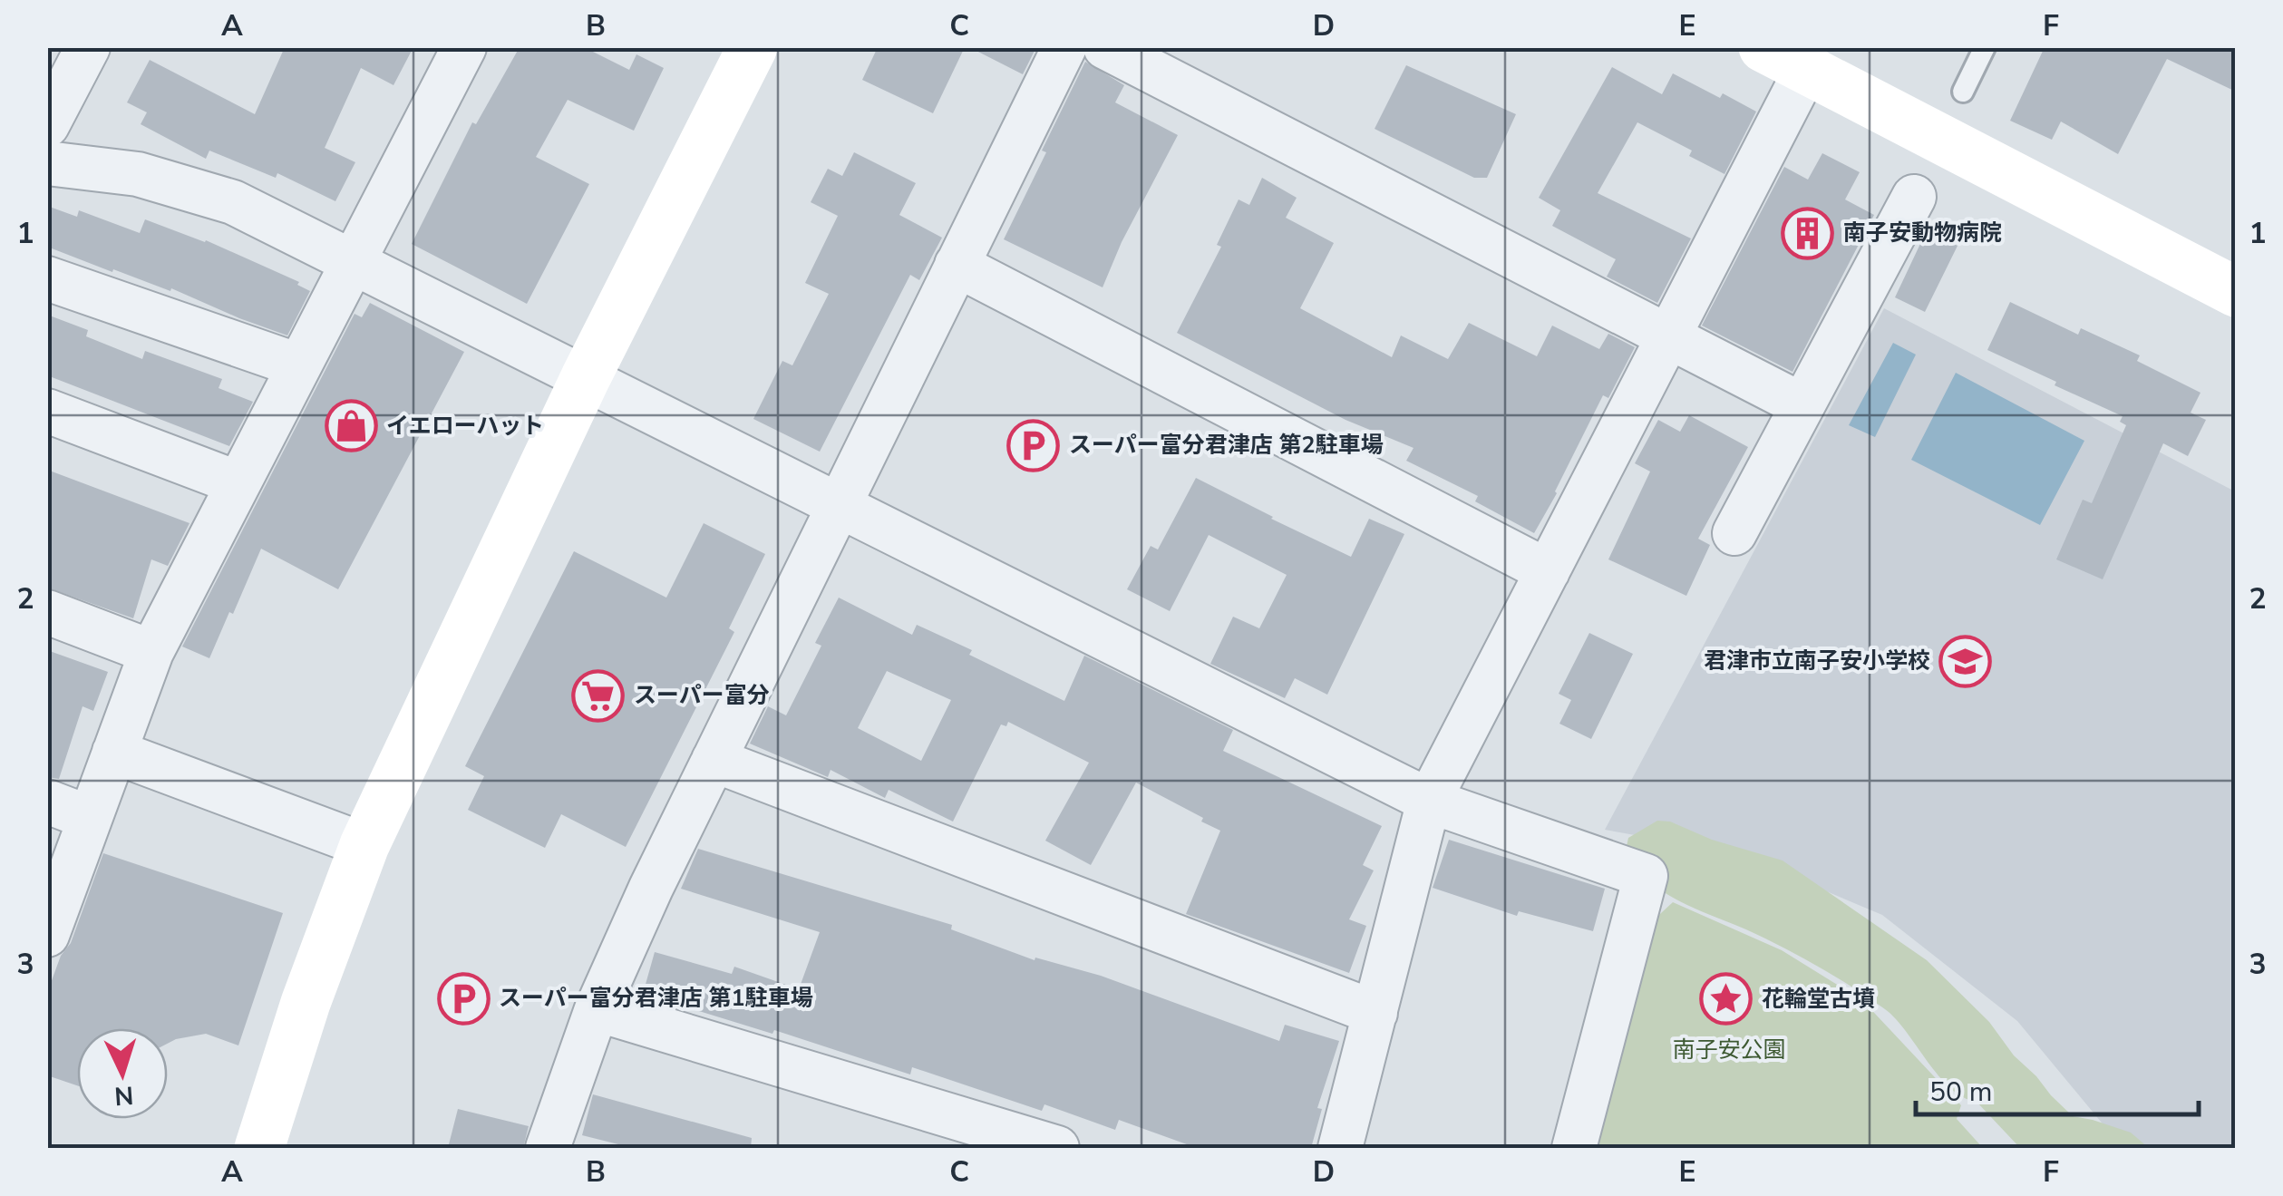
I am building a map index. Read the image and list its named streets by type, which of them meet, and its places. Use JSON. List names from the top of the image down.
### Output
{
  "parks": ["南子安公園"],
  "places": {
    "building": ["南子安動物病院"],
    "shop": ["イエローハット"],
    "parking": ["スーパー富分君津店 第2駐車場", "スーパー富分君津店 第1駐車場"],
    "school or university": ["君津市立南子安小学校"],
    "supermarket": ["スーパー富分"],
    "place": ["花輪堂古墳"]
  },
  "scale_bar": "50 m",
  "north": "bottom",
  "grid": {
    "columns": [
      "A",
      "B",
      "C",
      "D",
      "E",
      "F"
    ],
    "rows": ["1", "2", "3"]
  }
}
